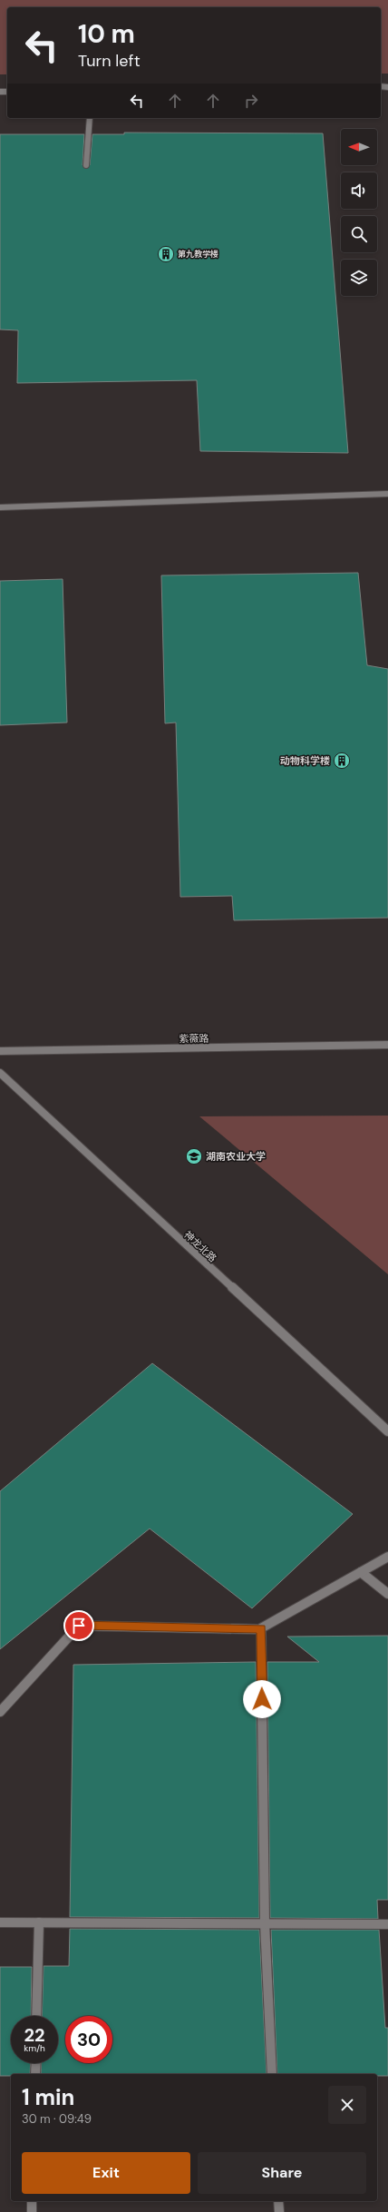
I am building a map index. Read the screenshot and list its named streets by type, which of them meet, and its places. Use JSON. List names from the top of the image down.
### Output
{
  "streets": {
    "street": ["紫薇路", "神龙北路"]
  },
  "places": {
    "building": ["第九教学楼", "动物科学楼"],
    "school or university": ["湖南农业大学"]
  },
  "north": "left",
  "page": {
    "turn": ["10 m", "Turn left"],
    "speed": "22 km/h",
    "limit": "30",
    "heading": ["1 min", "30 m · 09:49"],
    "buttons": ["Exit", "Share"]
  }
}
